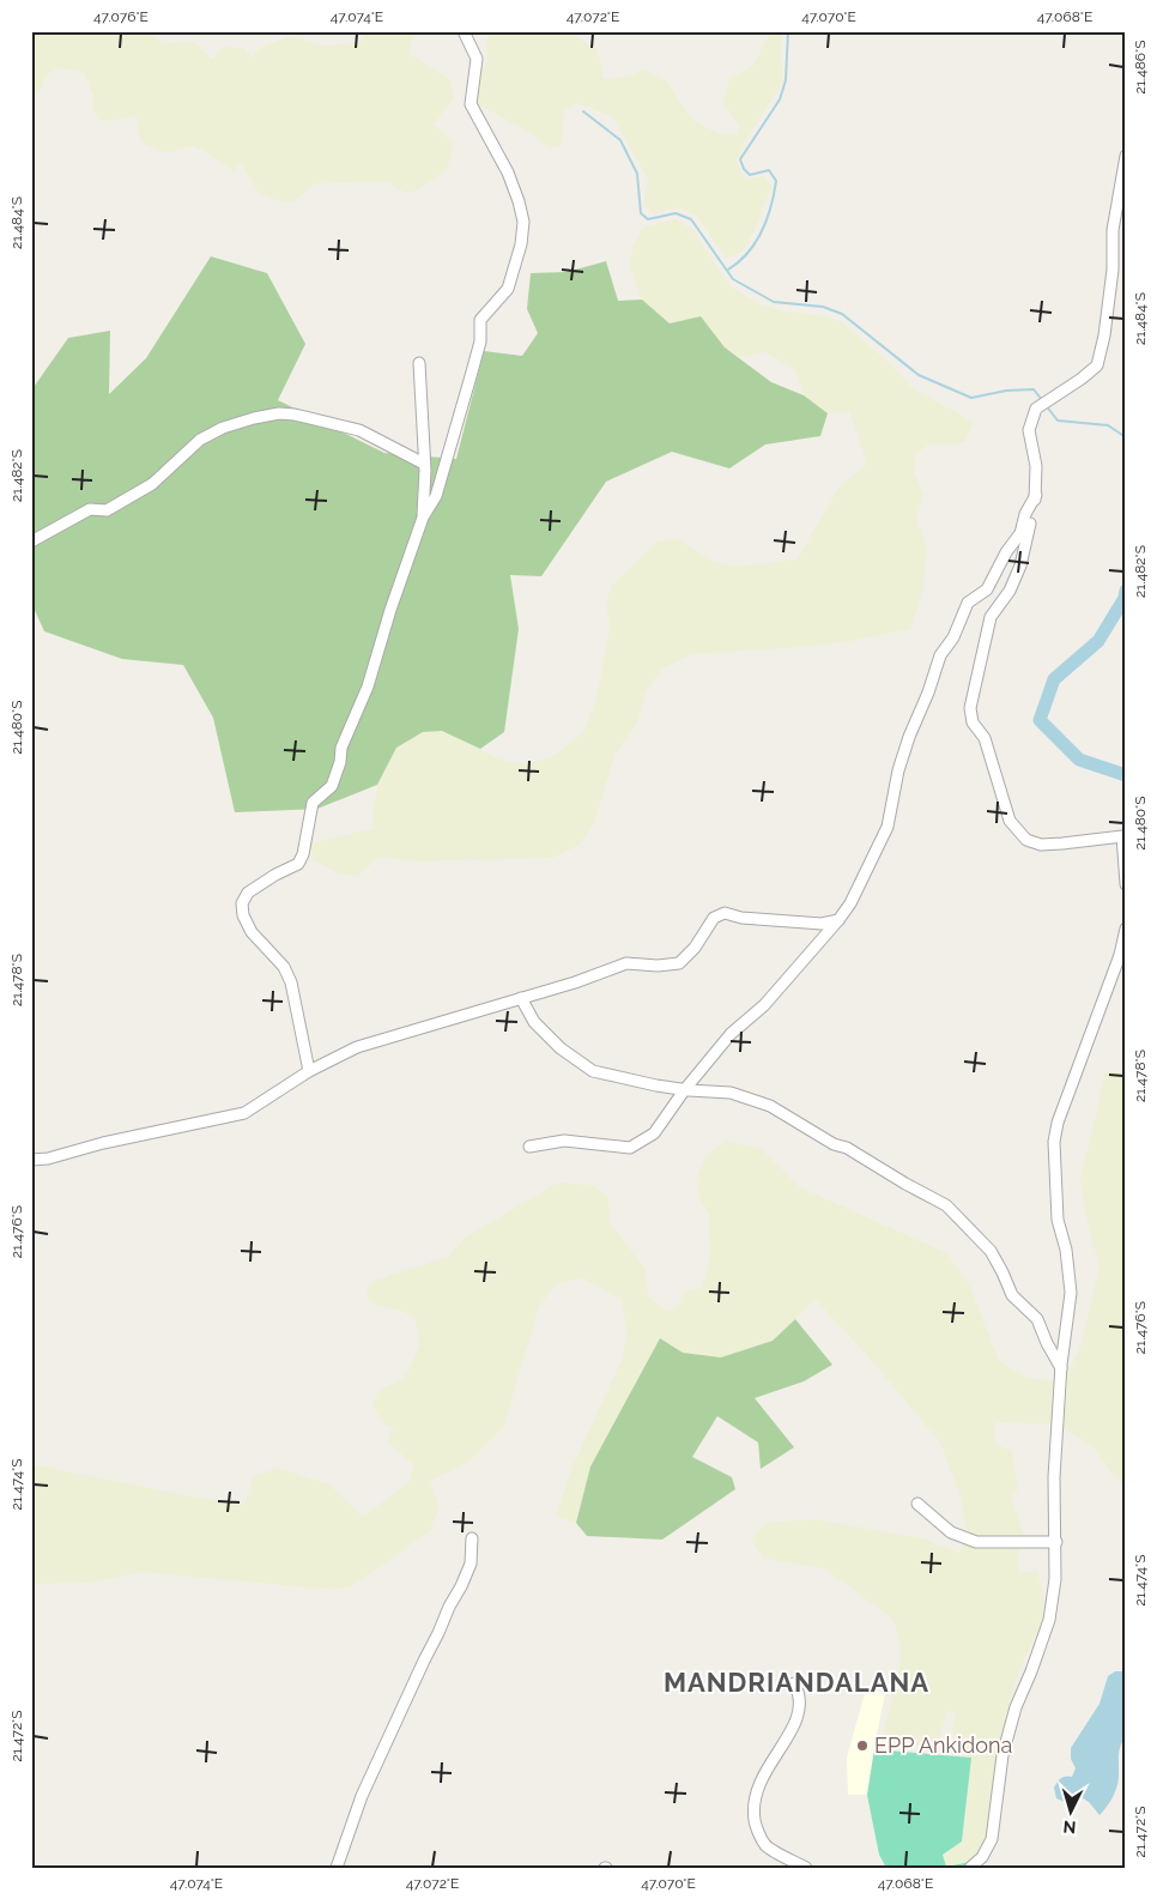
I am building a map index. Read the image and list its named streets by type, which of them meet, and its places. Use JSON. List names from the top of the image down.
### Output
{
  "districts": ["MANDRIANDALANA"],
  "places": ["EPP Ankidona"],
  "north": "bottom",
  "coordinates": [
    "47.076°E",
    "47.074°E",
    "47.072°E",
    "47.070°E",
    "47.068°E",
    "21.486°S",
    "21.484°S",
    "21.482°S",
    "21.480°S",
    "21.478°S",
    "21.476°S",
    "21.474°S",
    "21.472°S"
  ]
}
